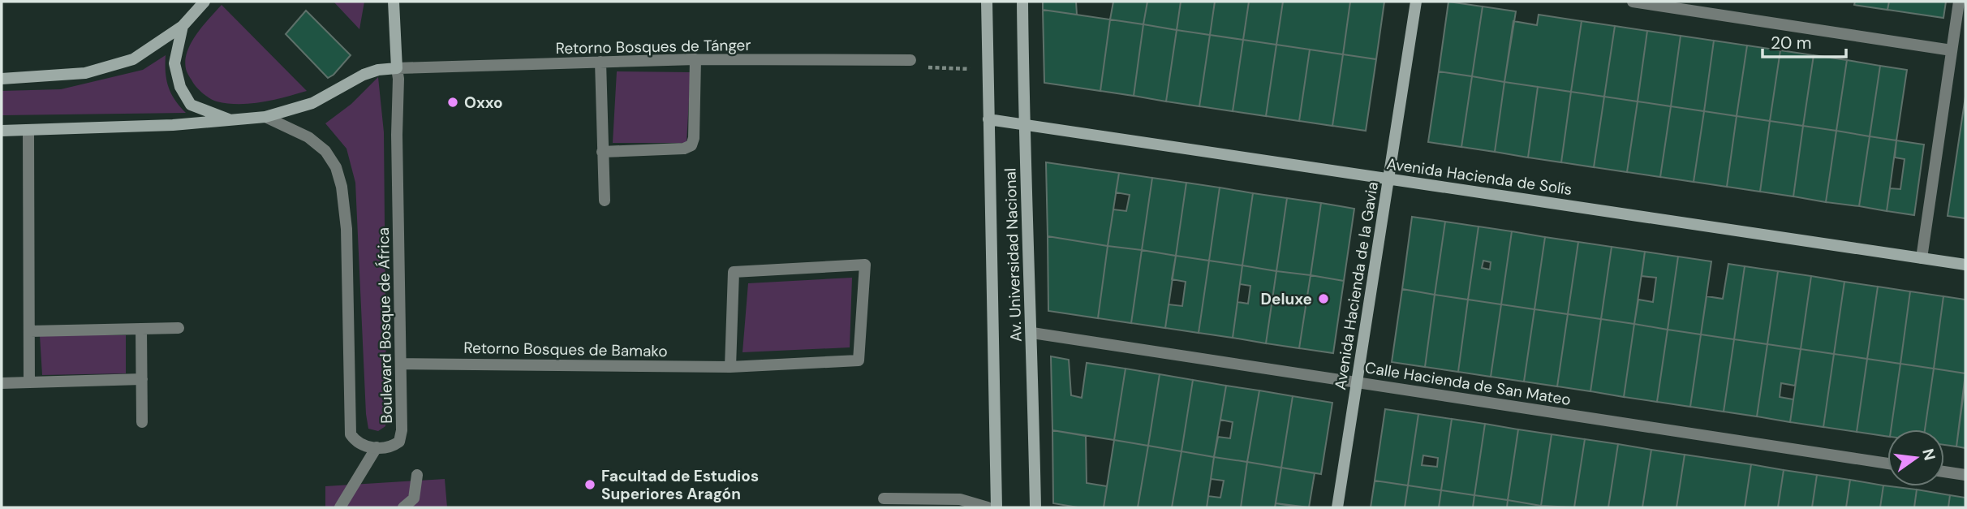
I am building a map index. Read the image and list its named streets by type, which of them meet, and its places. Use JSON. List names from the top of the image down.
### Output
{
  "streets": {
    "street": [
      "Retorno Bosques de Tánger",
      "Avenida Hacienda de Solís",
      "Av. Universidad Nacional",
      "Avenida Hacienda de la Gavia",
      "Boulevard Bosque de África",
      "Retorno Bosques de Bamako",
      "Calle Hacienda de San Mateo"
    ]
  },
  "crossings": [
    ["Retorno Bosques de Tánger", "Boulevard Bosque de África"],
    ["Avenida Hacienda de Solís", "Av. Universidad Nacional"],
    ["Avenida Hacienda de Solís", "Avenida Hacienda de la Gavia"],
    ["Av. Universidad Nacional", "Calle Hacienda de San Mateo"],
    ["Avenida Hacienda de la Gavia", "Calle Hacienda de San Mateo"],
    ["Boulevard Bosque de África", "Retorno Bosques de Bamako"]
  ],
  "places": ["Oxxo", "Deluxe", "Facultad de Estudios Superiores Aragón"],
  "scale_bar": "20 m",
  "north": "right"
}
